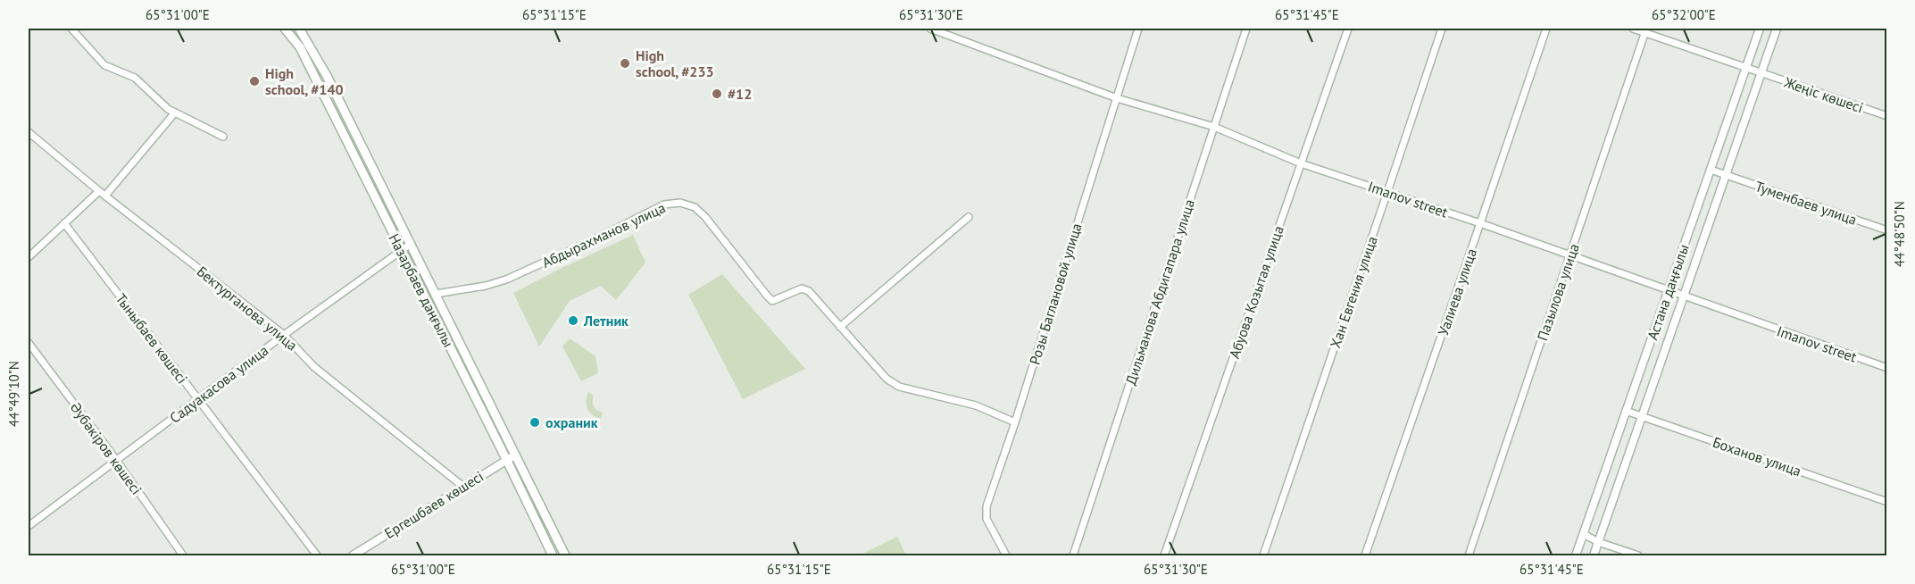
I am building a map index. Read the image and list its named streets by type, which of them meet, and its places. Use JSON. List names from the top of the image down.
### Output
{
  "streets": {
    "main road": ["Назарбаев даңғылы"],
    "street": [
      "Жеңіс көшесі",
      "Imanov street",
      "Туменбаев улица",
      "Абдырахманов улица",
      "Дильманова Абдигапара улица",
      "Абуова Козытая улица",
      "Хан Евгения улица",
      "Уалиева улица",
      "Пазылова улица",
      "Астана даңғылы",
      "Розы Баглановой улица",
      "Бектурганова улица",
      "Тыныбаев көшесі",
      "Садуакасова улица",
      "Әубәкіров көшесі",
      "Боханов улица",
      "Ергешбаев көшесі"
    ]
  },
  "crossings": [
    ["Жеңіс көшесі", "Пазылова улица"],
    ["Жеңіс көшесі", "Астана даңғылы"],
    ["Imanov street", "Дильманова Абдигапара улица"],
    ["Imanov street", "Абуова Козытая улица"],
    ["Imanov street", "Хан Евгения улица"],
    ["Imanov street", "Уалиева улица"],
    ["Imanov street", "Пазылова улица"],
    ["Imanov street", "Астана даңғылы"],
    ["Imanov street", "Розы Баглановой улица"],
    ["Туменбаев улица", "Астана даңғылы"],
    ["Абдырахманов улица", "Назарбаев даңғылы"],
    ["Абдырахманов улица", "Розы Баглановой улица"],
    ["Назарбаев даңғылы", "Садуакасова улица"],
    ["Назарбаев даңғылы", "Ергешбаев көшесі"],
    ["Астана даңғылы", "Боханов улица"],
    ["Бектурганова улица", "Садуакасова улица"],
    ["Бектурганова улица", "Ергешбаев көшесі"],
    ["Тыныбаев көшесі", "Садуакасова улица"],
    ["Садуакасова улица", "Әубәкіров көшесі"]
  ],
  "places": [
    "High school, #233",
    "High school, #140",
    "#12",
    "Летник",
    "охраник"
  ],
  "coordinates": [
    "65°31'00\"E",
    "65°31'15\"E",
    "65°31'30\"E",
    "65°31'45\"E",
    "65°32'00\"E",
    "44°48'50\"N",
    "44°49'10\"N"
  ]
}
